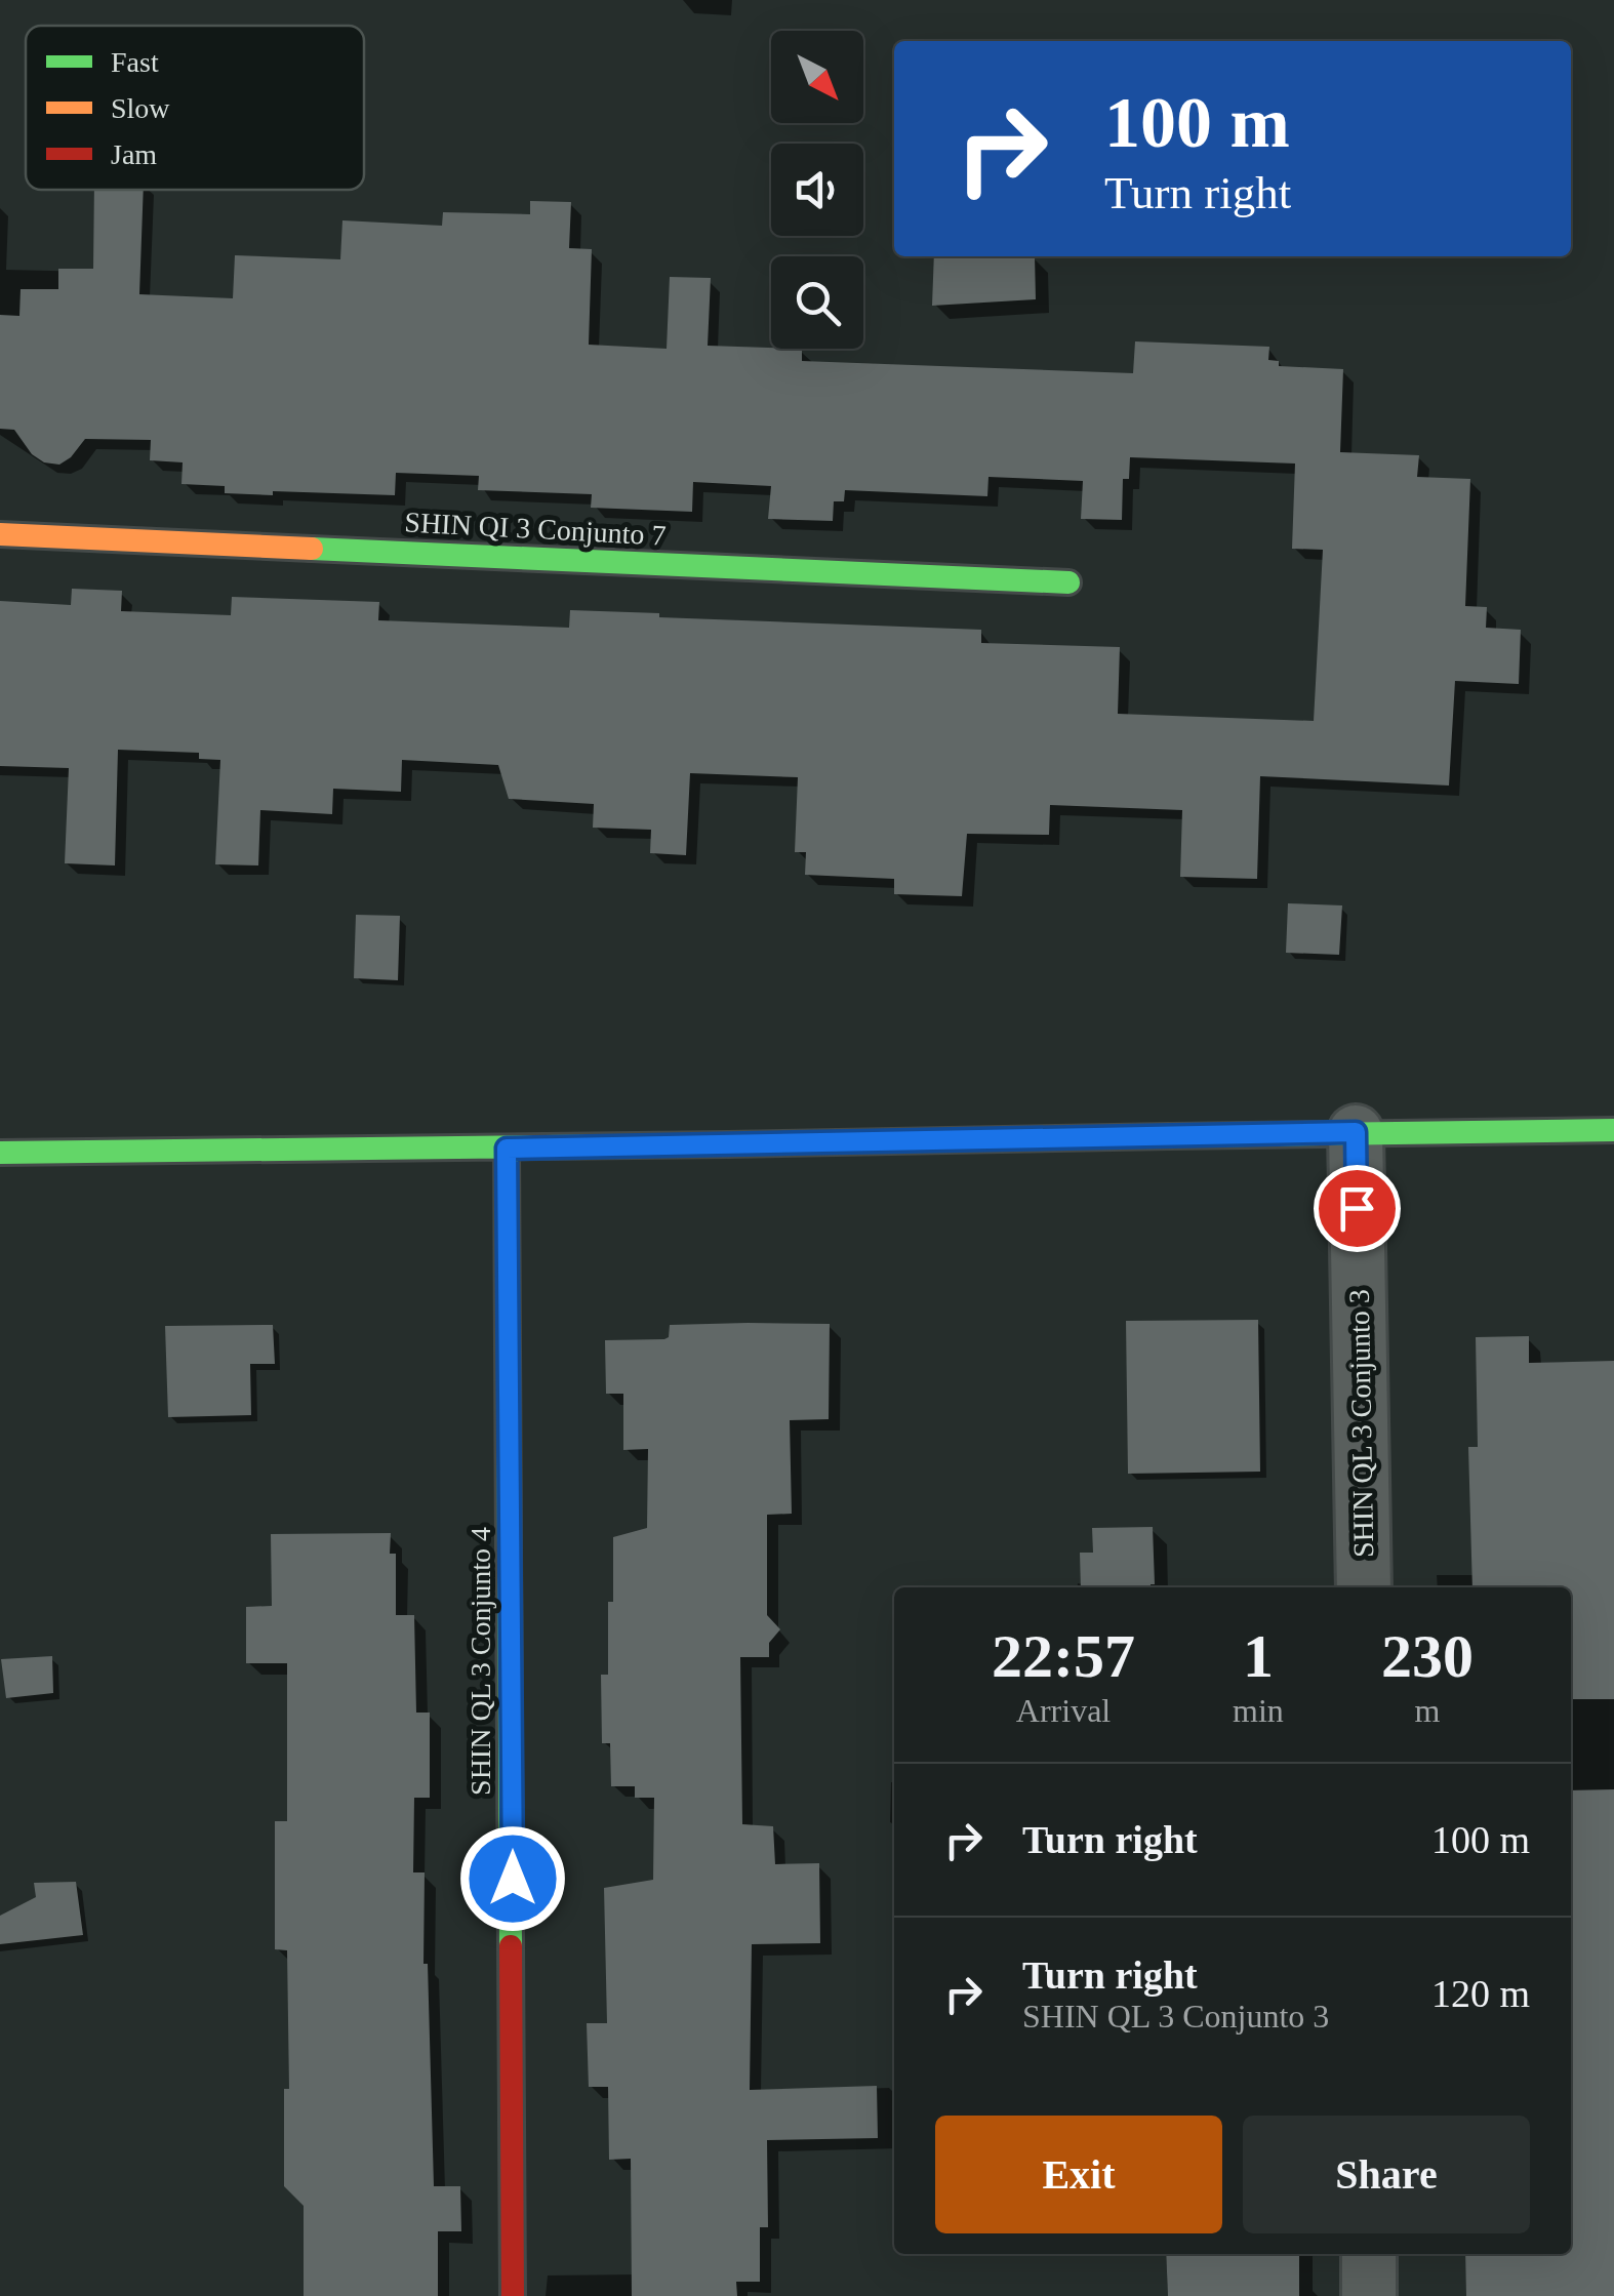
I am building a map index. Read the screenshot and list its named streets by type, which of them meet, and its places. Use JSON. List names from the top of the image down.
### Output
{
  "streets": {
    "street": ["SHIN QI 3 Conjunto 7", "SHIN QL 3 Conjunto 3", "SHIN QL 3 Conjunto 4"]
  },
  "legend": ["Fast", "Slow", "Jam"],
  "north": "bottom right",
  "page": {
    "turn": ["100 m", "Turn right"],
    "eta": [
      "22:57",
      "Arrival",
      "1",
      "min",
      "230",
      "m"
    ],
    "list": [
      {
        "name": "Turn right",
        "value": "100 m"
      },
      {
        "name": "Turn right",
        "note": "SHIN QL 3 Conjunto 3",
        "value": "120 m"
      }
    ],
    "buttons": ["Exit", "Share"]
  }
}
